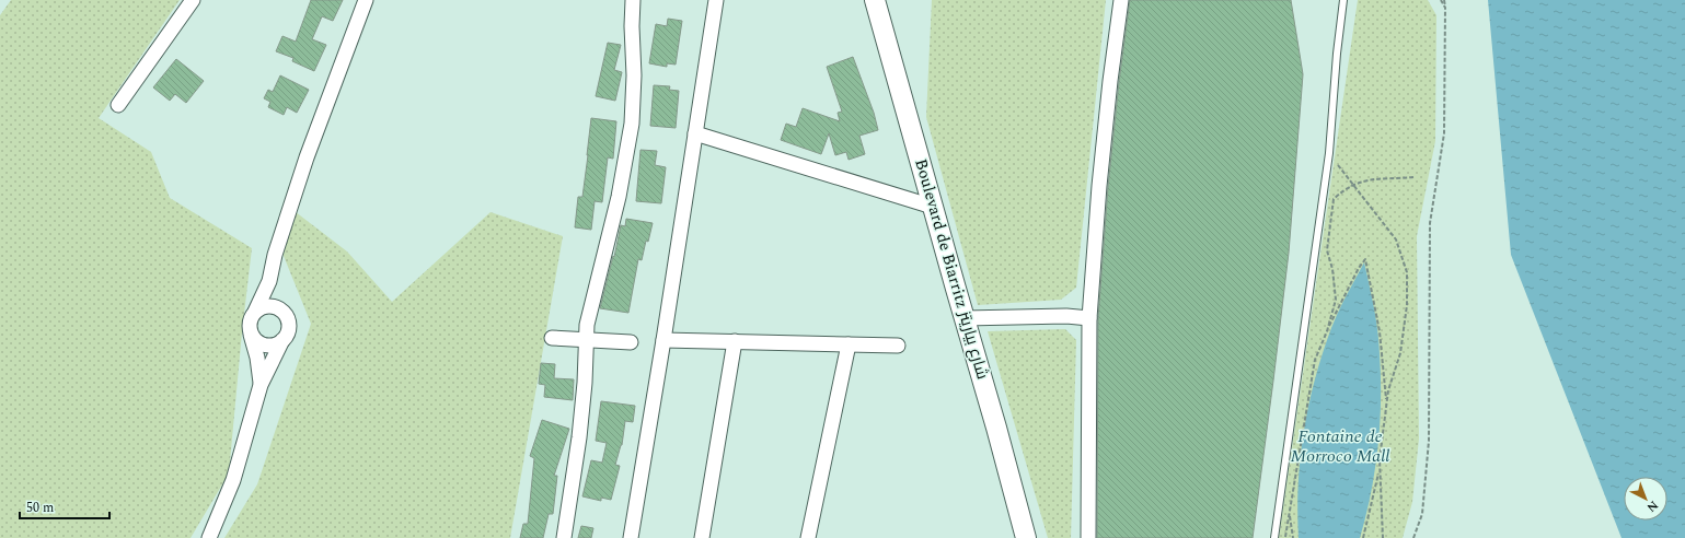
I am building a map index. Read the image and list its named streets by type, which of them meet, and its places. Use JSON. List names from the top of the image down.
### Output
{
  "streets": {
    "street": ["Boulevard de Biarritz شارع بياريتز"]
  },
  "water": ["Fontaine de Morroco Mall"],
  "scale_bar": "50 m",
  "north": "bottom right"
}
